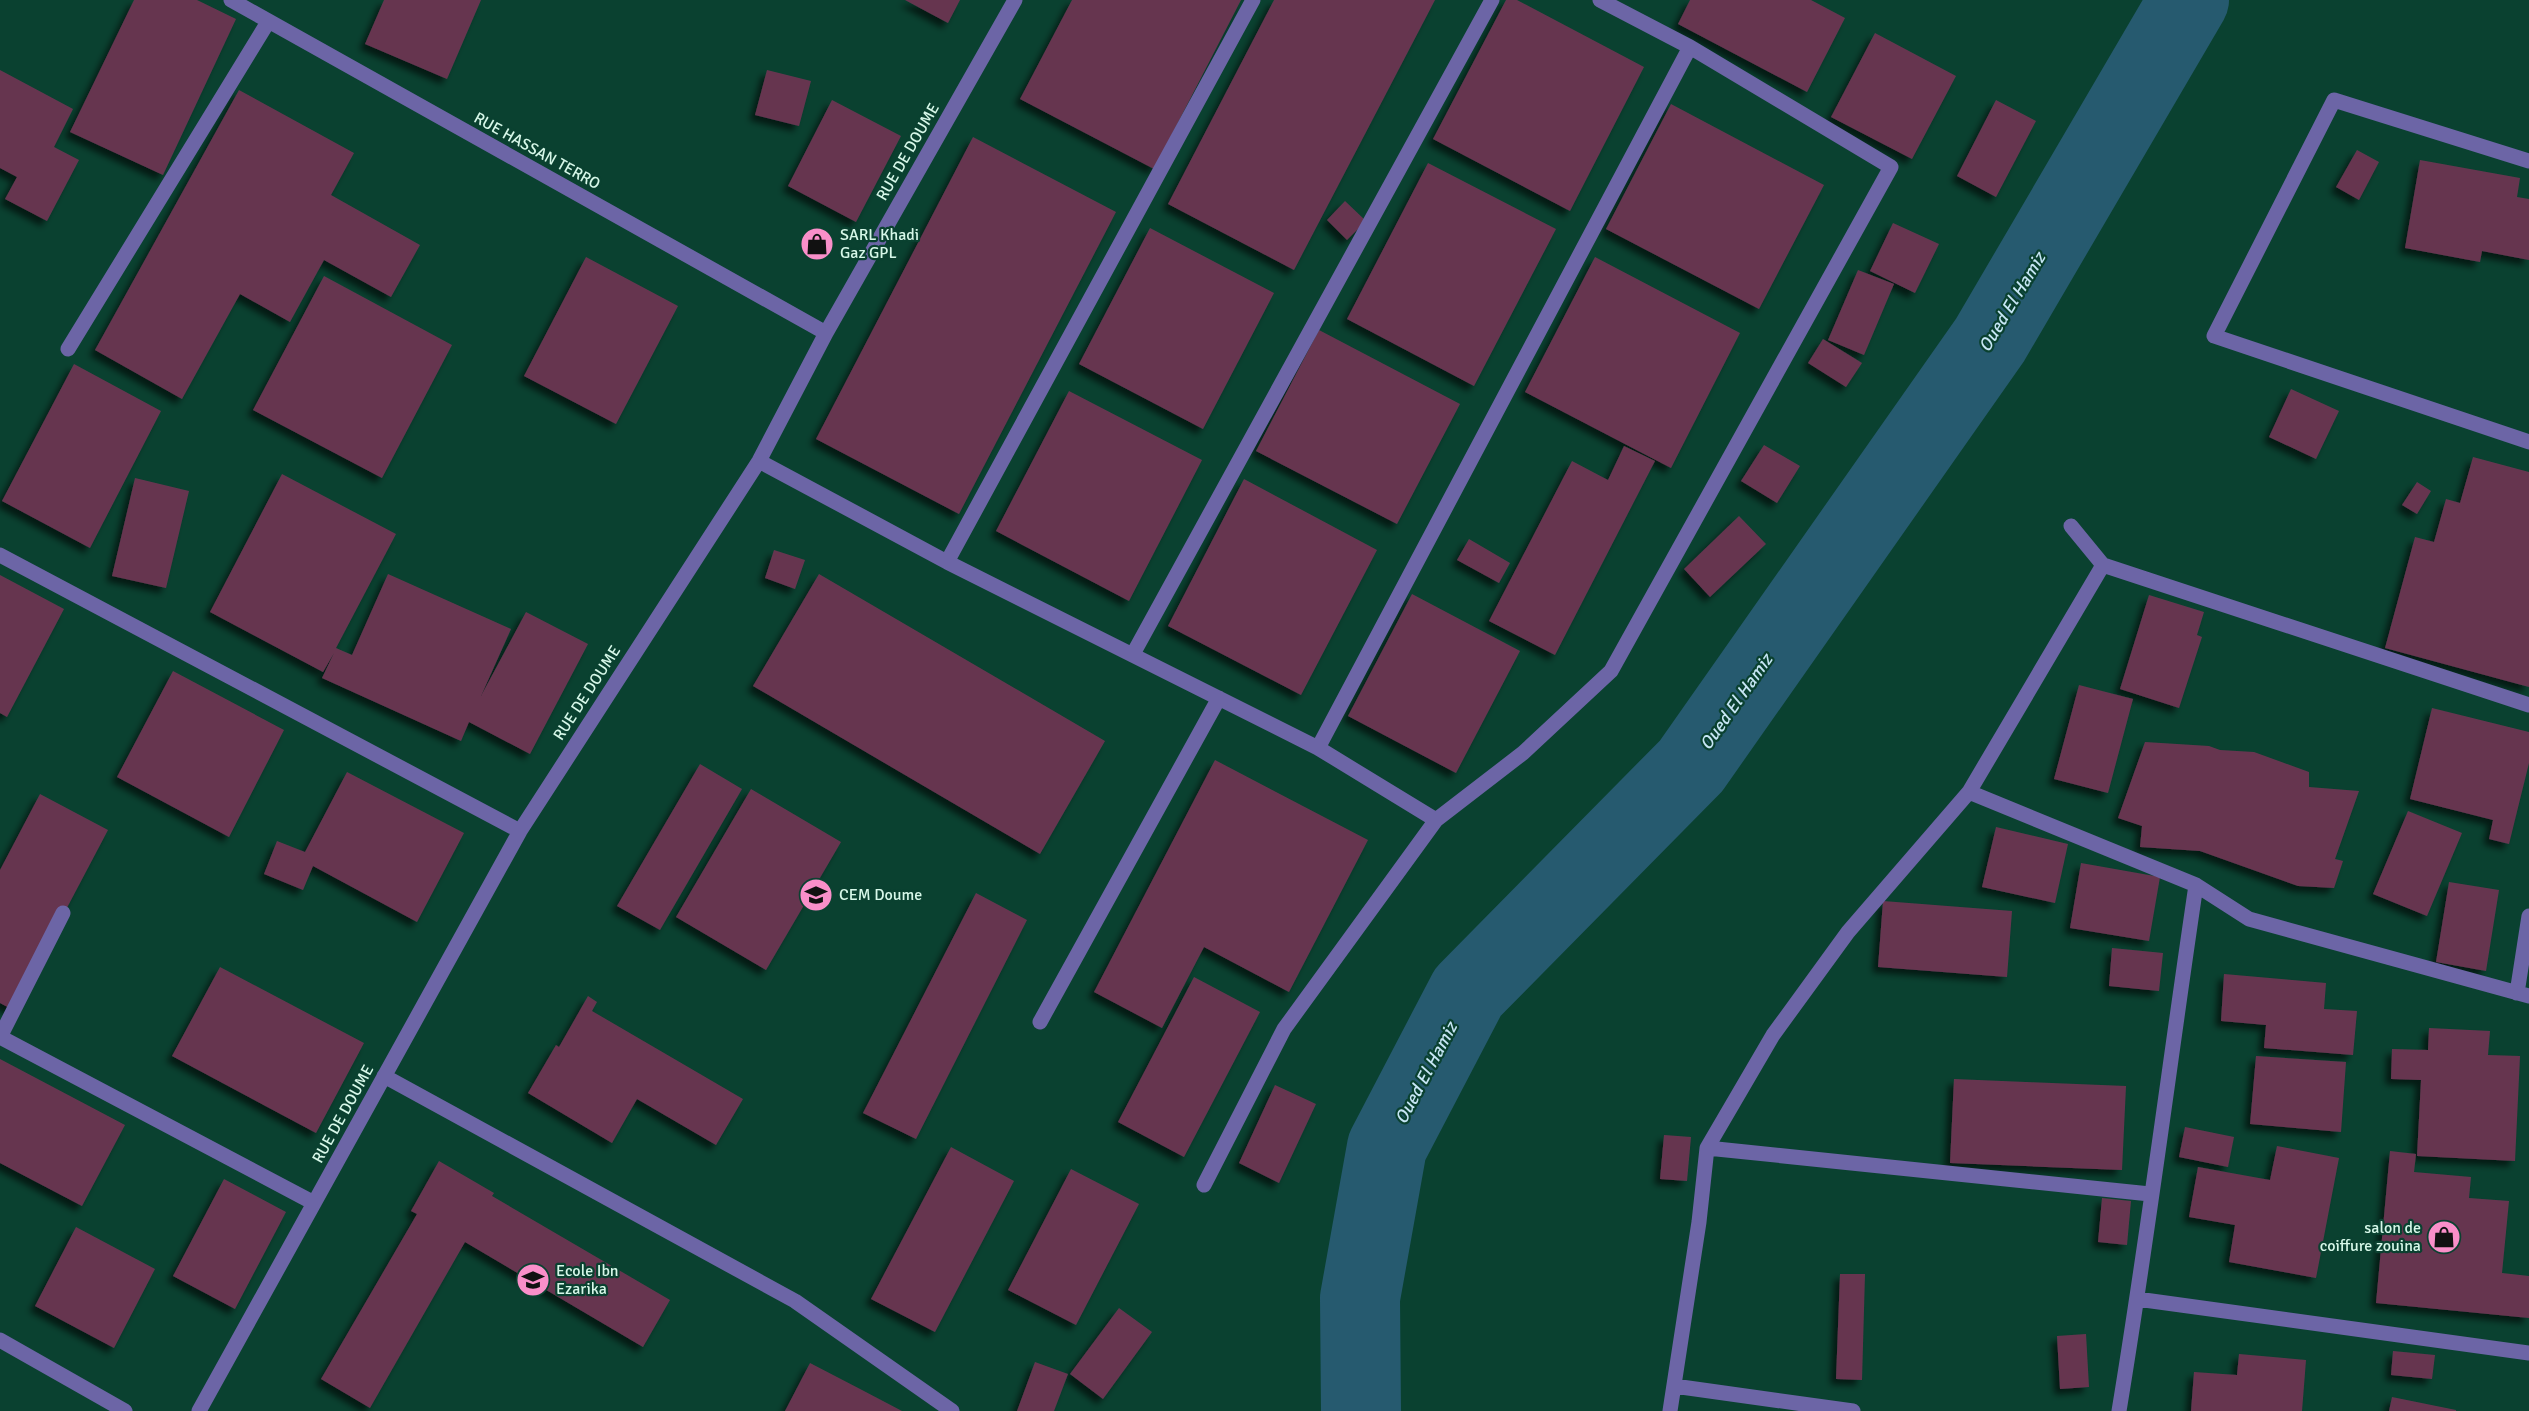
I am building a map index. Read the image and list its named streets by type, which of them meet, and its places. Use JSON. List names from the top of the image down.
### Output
{
  "streets": {
    "street": ["RUE HASSAN TERRO", "RUE DE DOUME"]
  },
  "crossings": [
    ["RUE HASSAN TERRO", "RUE DE DOUME"]
  ],
  "water": ["Oued El Hamiz"],
  "places": {
    "shop": ["SARL Khadi Gaz GPL", "salon de coiffure zouina"],
    "school or university": ["CEM Doume", "Ecole Ibn Ezarika"]
  }
}
